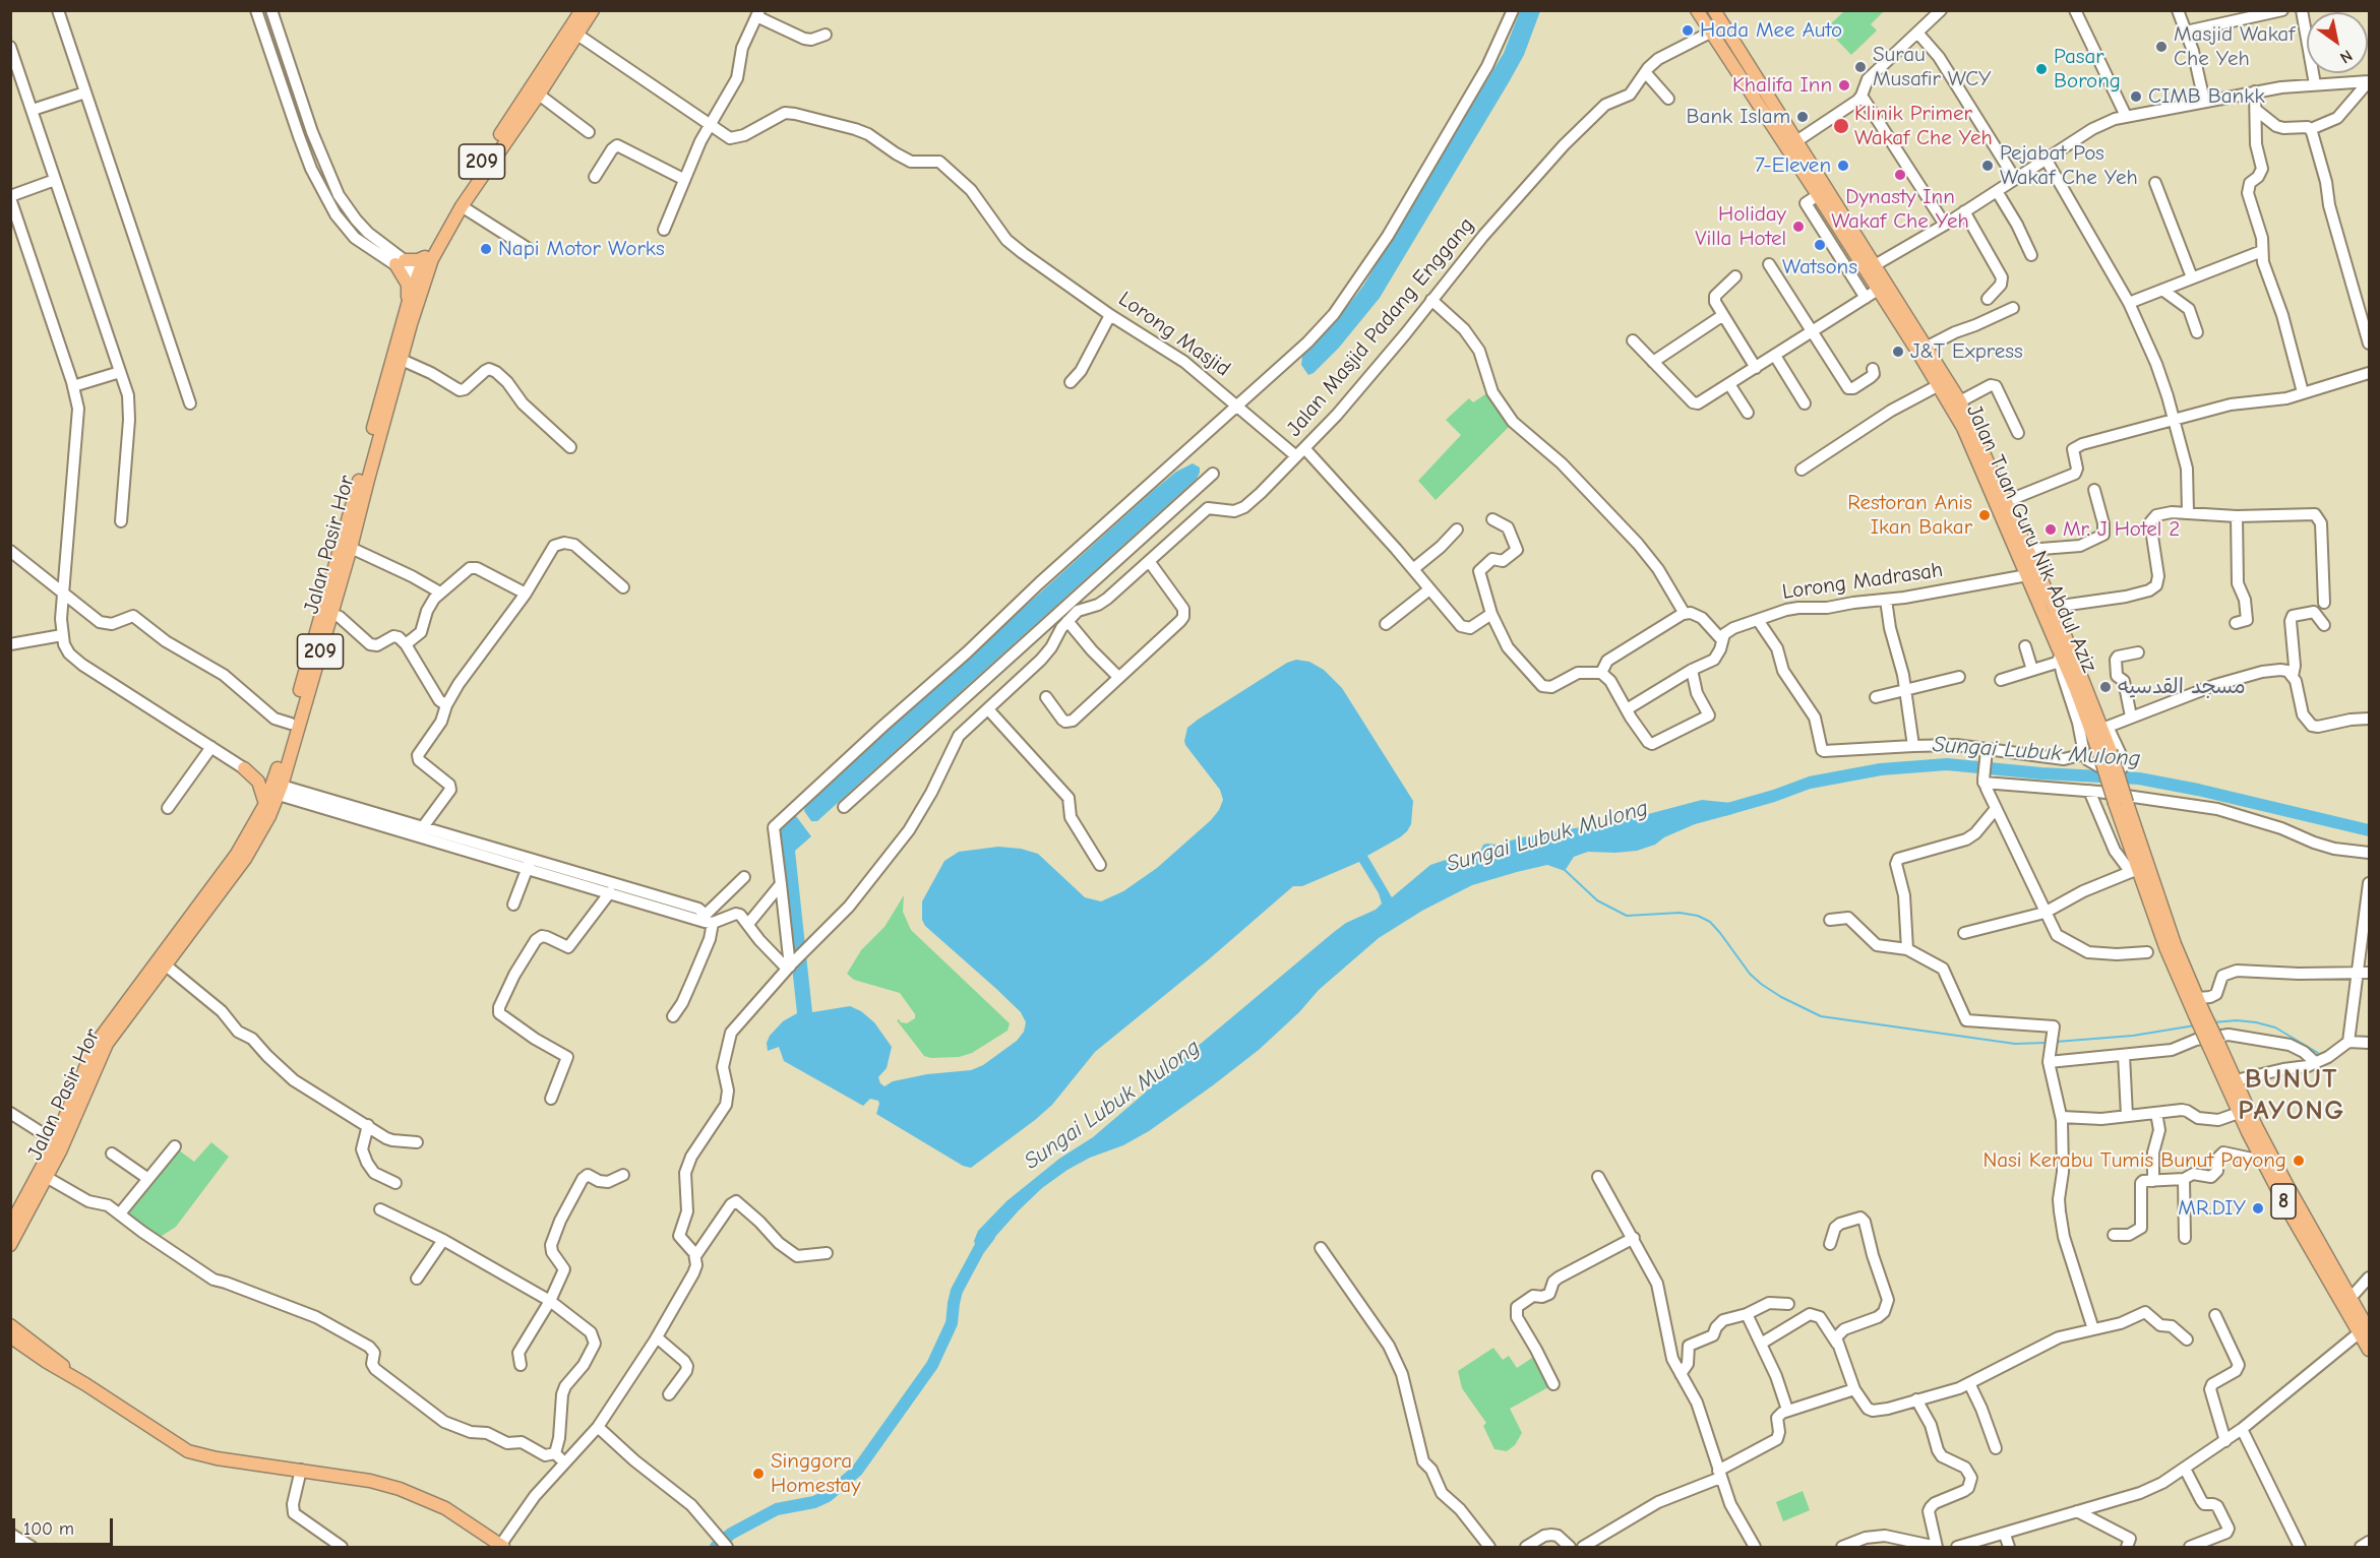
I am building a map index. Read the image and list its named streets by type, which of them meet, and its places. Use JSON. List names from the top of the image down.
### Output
{
  "streets": {
    "main road": [
      "209",
      "Jalan Tuan Guru Nik Abdul Aziz",
      "Jalan Pasir Hor",
      "8"
    ],
    "street": ["Jalan Masjid Padang Enggang", "Lorong Masjid", "Lorong Madrasah"]
  },
  "crossings": [
    ["Jalan Masjid Padang Enggang", "Lorong Masjid"],
    ["Jalan Masjid Padang Enggang", "Jalan Tuan Guru Nik Abdul Aziz"],
    ["Jalan Tuan Guru Nik Abdul Aziz", "Lorong Madrasah"]
  ],
  "districts": ["BUNUT PAYONG"],
  "water": ["Sungai Lubuk Mulong"],
  "places": [
    "Hada Mee Auto",
    "Masjid Wakaf Che Yeh",
    "Surau Musafir WCY",
    "Pasar Borong",
    "Khalifa Inn",
    "CIMB Bankk",
    "Bank Islam",
    "Klinik Primer Wakaf Che Yeh",
    "7-Eleven",
    "Pejabat Pos Wakaf Che Yeh",
    "Dynasty Inn Wakaf Che Yeh",
    "Holiday Villa Hotel",
    "Watsons",
    "Napi Motor Works",
    "J&T Express",
    "Restoran Anis Ikan Bakar",
    "Mr. J Hotel 2",
    "مسجد القدسيه",
    "Nasi Kerabu Tumis Bunut Payong",
    "MR.DIY",
    "Singgora Homestay"
  ],
  "scale_bar": "100 m",
  "north": "bottom right"
}
